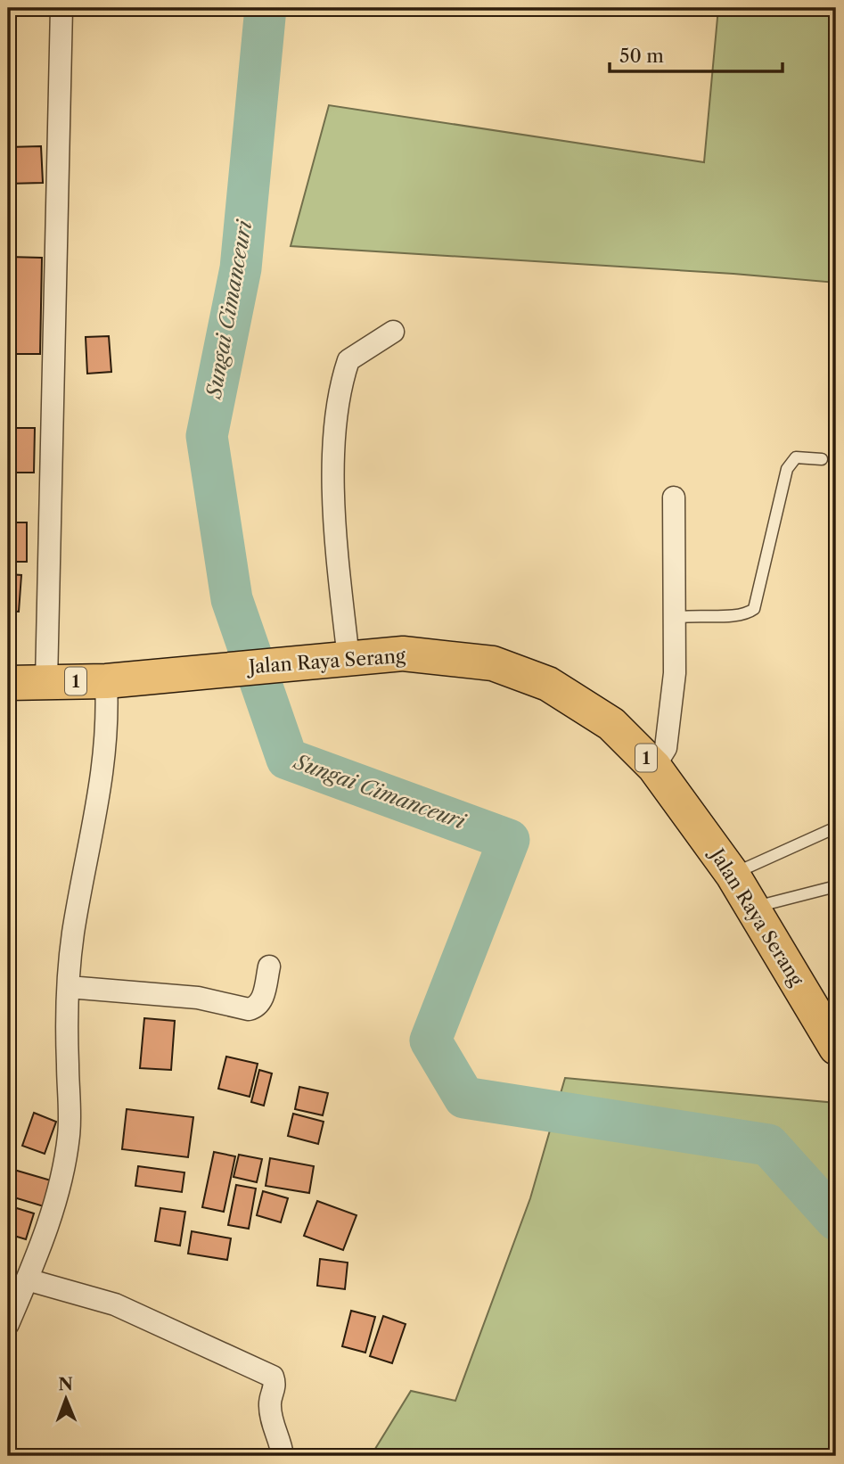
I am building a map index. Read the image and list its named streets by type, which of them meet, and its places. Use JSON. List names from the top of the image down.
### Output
{
  "streets": {
    "highway": ["Jalan Raya Serang", "1"]
  },
  "water": ["Sungai Cimanceuri"],
  "scale_bar": "50 m",
  "north": "top"
}
